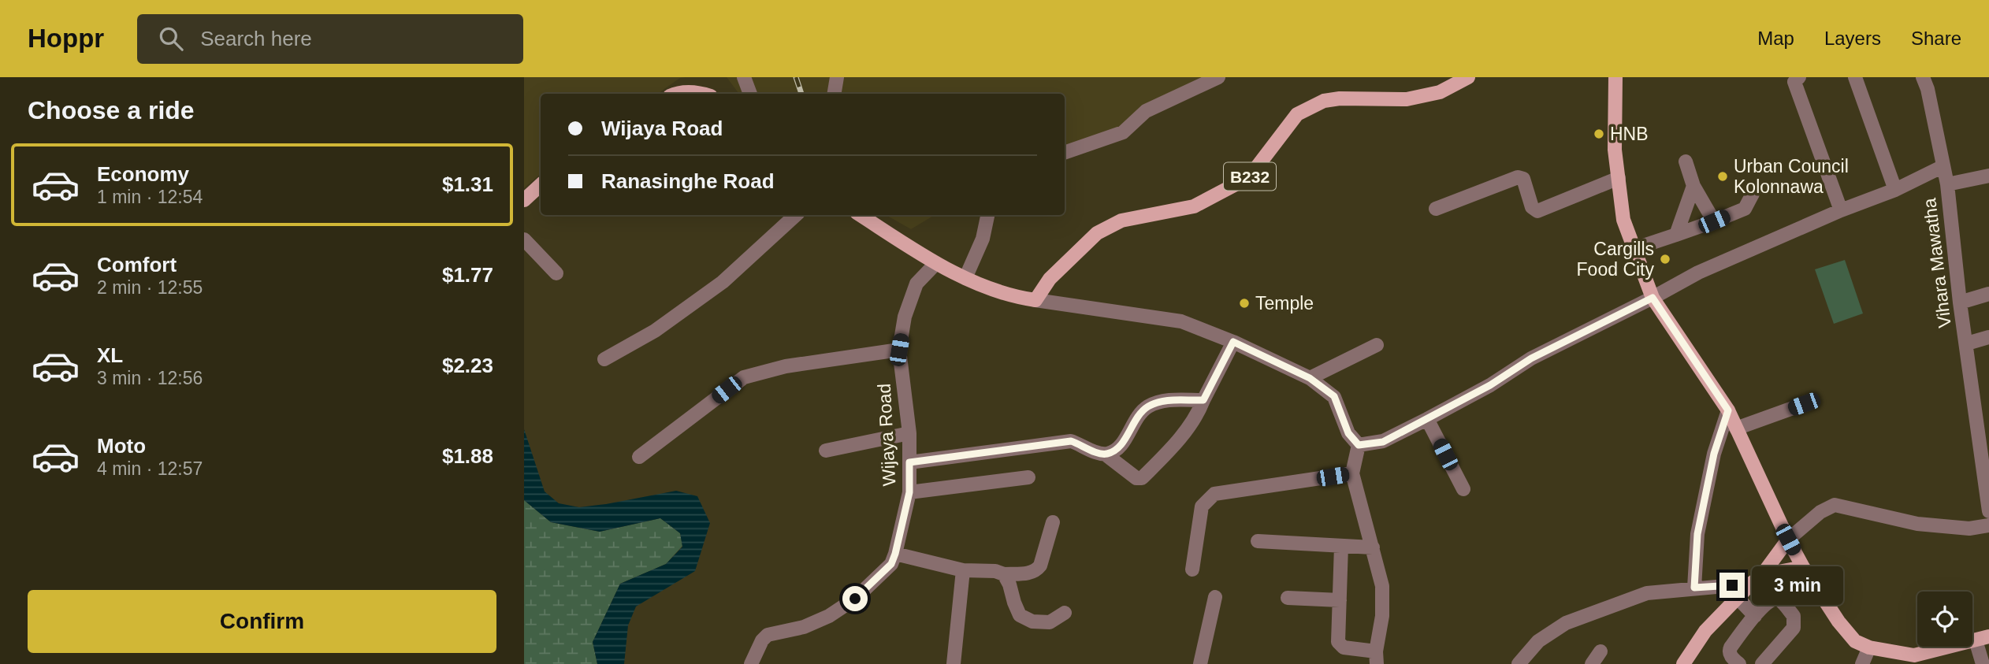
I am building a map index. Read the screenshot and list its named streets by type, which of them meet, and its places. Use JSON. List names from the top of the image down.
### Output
{
  "streets": {
    "main road": ["B232"],
    "street": ["Vihara Mawatha", "Wijaya Road"]
  },
  "places": [
    "HNB",
    "Urban Council Kolonnawa",
    "Cargills Food City",
    "Temple"
  ],
  "page": {
    "header": "Hoppr",
    "search": "Search here",
    "nav": ["Map", "Layers", "Share"],
    "heading": "Choose a ride",
    "banner": ["Wijaya Road", "Ranasinghe Road"],
    "list": [
      {
        "name": "Economy",
        "note": "1 min · 12:54",
        "value": "$1.31"
      },
      {
        "name": "Comfort",
        "note": "2 min · 12:55",
        "value": "$1.77"
      },
      {
        "name": "XL",
        "note": "3 min · 12:56",
        "value": "$2.23"
      },
      {
        "name": "Moto",
        "note": "4 min · 12:57",
        "value": "$1.88"
      }
    ],
    "bubble": "3 min",
    "buttons": "Confirm"
  }
}
